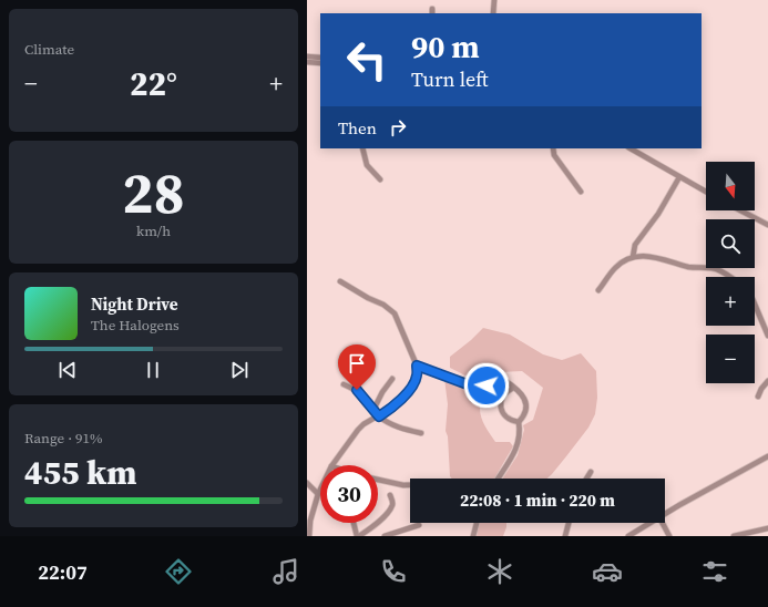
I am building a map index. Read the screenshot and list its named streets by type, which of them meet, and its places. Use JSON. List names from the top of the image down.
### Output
{
  "north": "bottom",
  "page": {
    "tile": [
      "Climate",
      ["28", "km/h"],
      ["Range · 91%", "455 km"]
    ],
    "turn": ["90 m", "Turn left"],
    "heat": ["−", "22°", "+"],
    "then": "Then",
    "map_buttons": ["+", "−"],
    "song": ["Night Drive", "The Halogens"],
    "limit": "30",
    "trip": "22:08 · 1 min · 220 m",
    "tabs": "22:07"
  }
}
